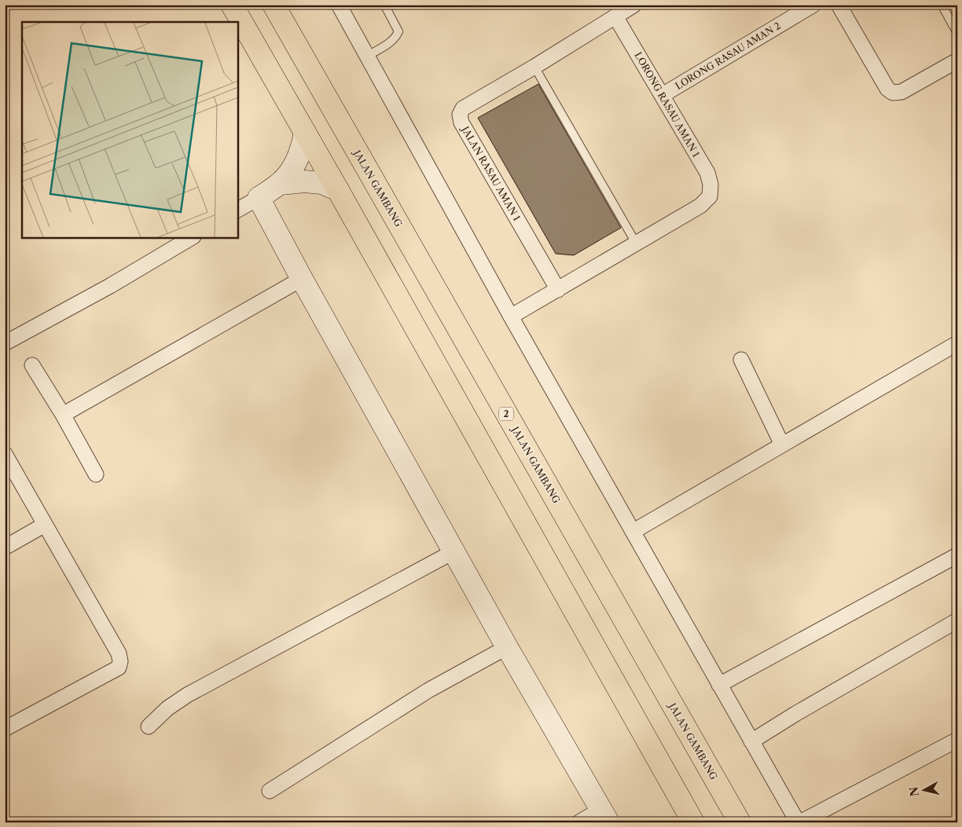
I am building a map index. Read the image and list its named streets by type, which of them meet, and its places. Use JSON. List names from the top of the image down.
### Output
{
  "streets": {
    "highway": ["JALAN GAMBANG", "2"],
    "street": ["LORONG RASAU AMAN 2", "LORONG RASAU AMAN 1", "JALAN RASAU AMAN 1"]
  },
  "crossings": [
    ["LORONG RASAU AMAN 2", "LORONG RASAU AMAN 1"],
    ["LORONG RASAU AMAN 1", "JALAN RASAU AMAN 1"]
  ],
  "north": "left"
}
